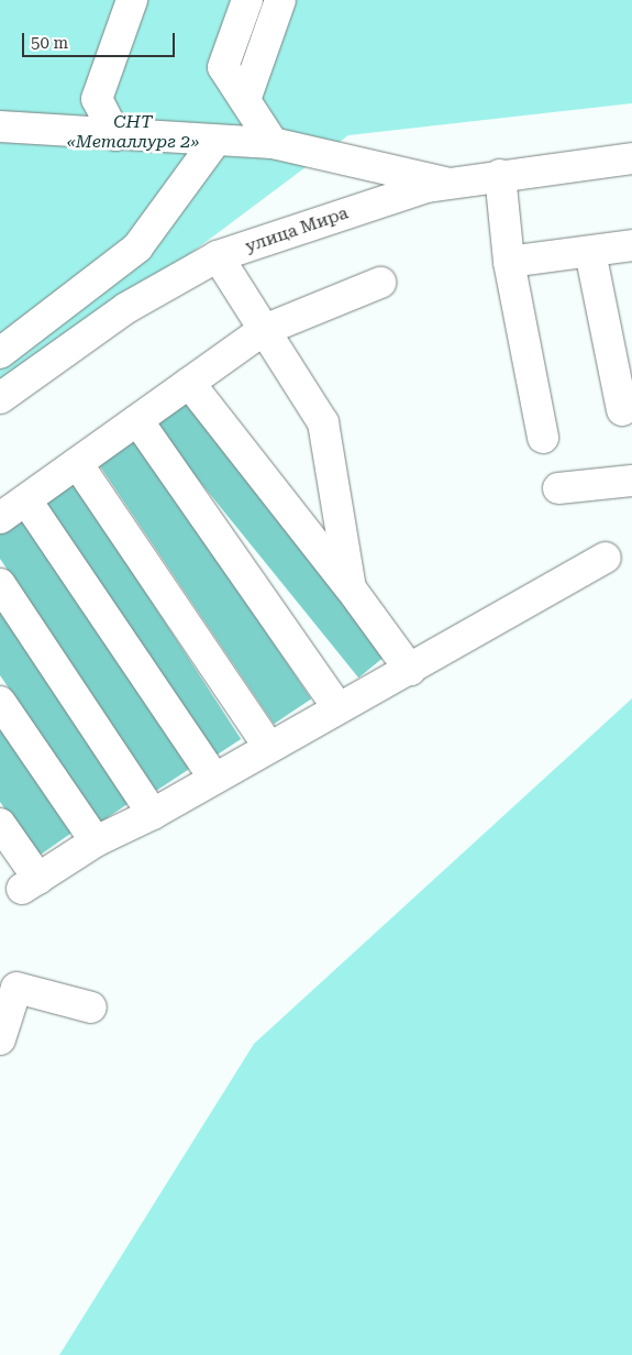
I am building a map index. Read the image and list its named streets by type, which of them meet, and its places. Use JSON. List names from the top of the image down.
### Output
{
  "streets": {
    "street": ["улица Мира"]
  },
  "parks": ["СНТ «Металлург 2»"],
  "scale_bar": "50 m"
}
